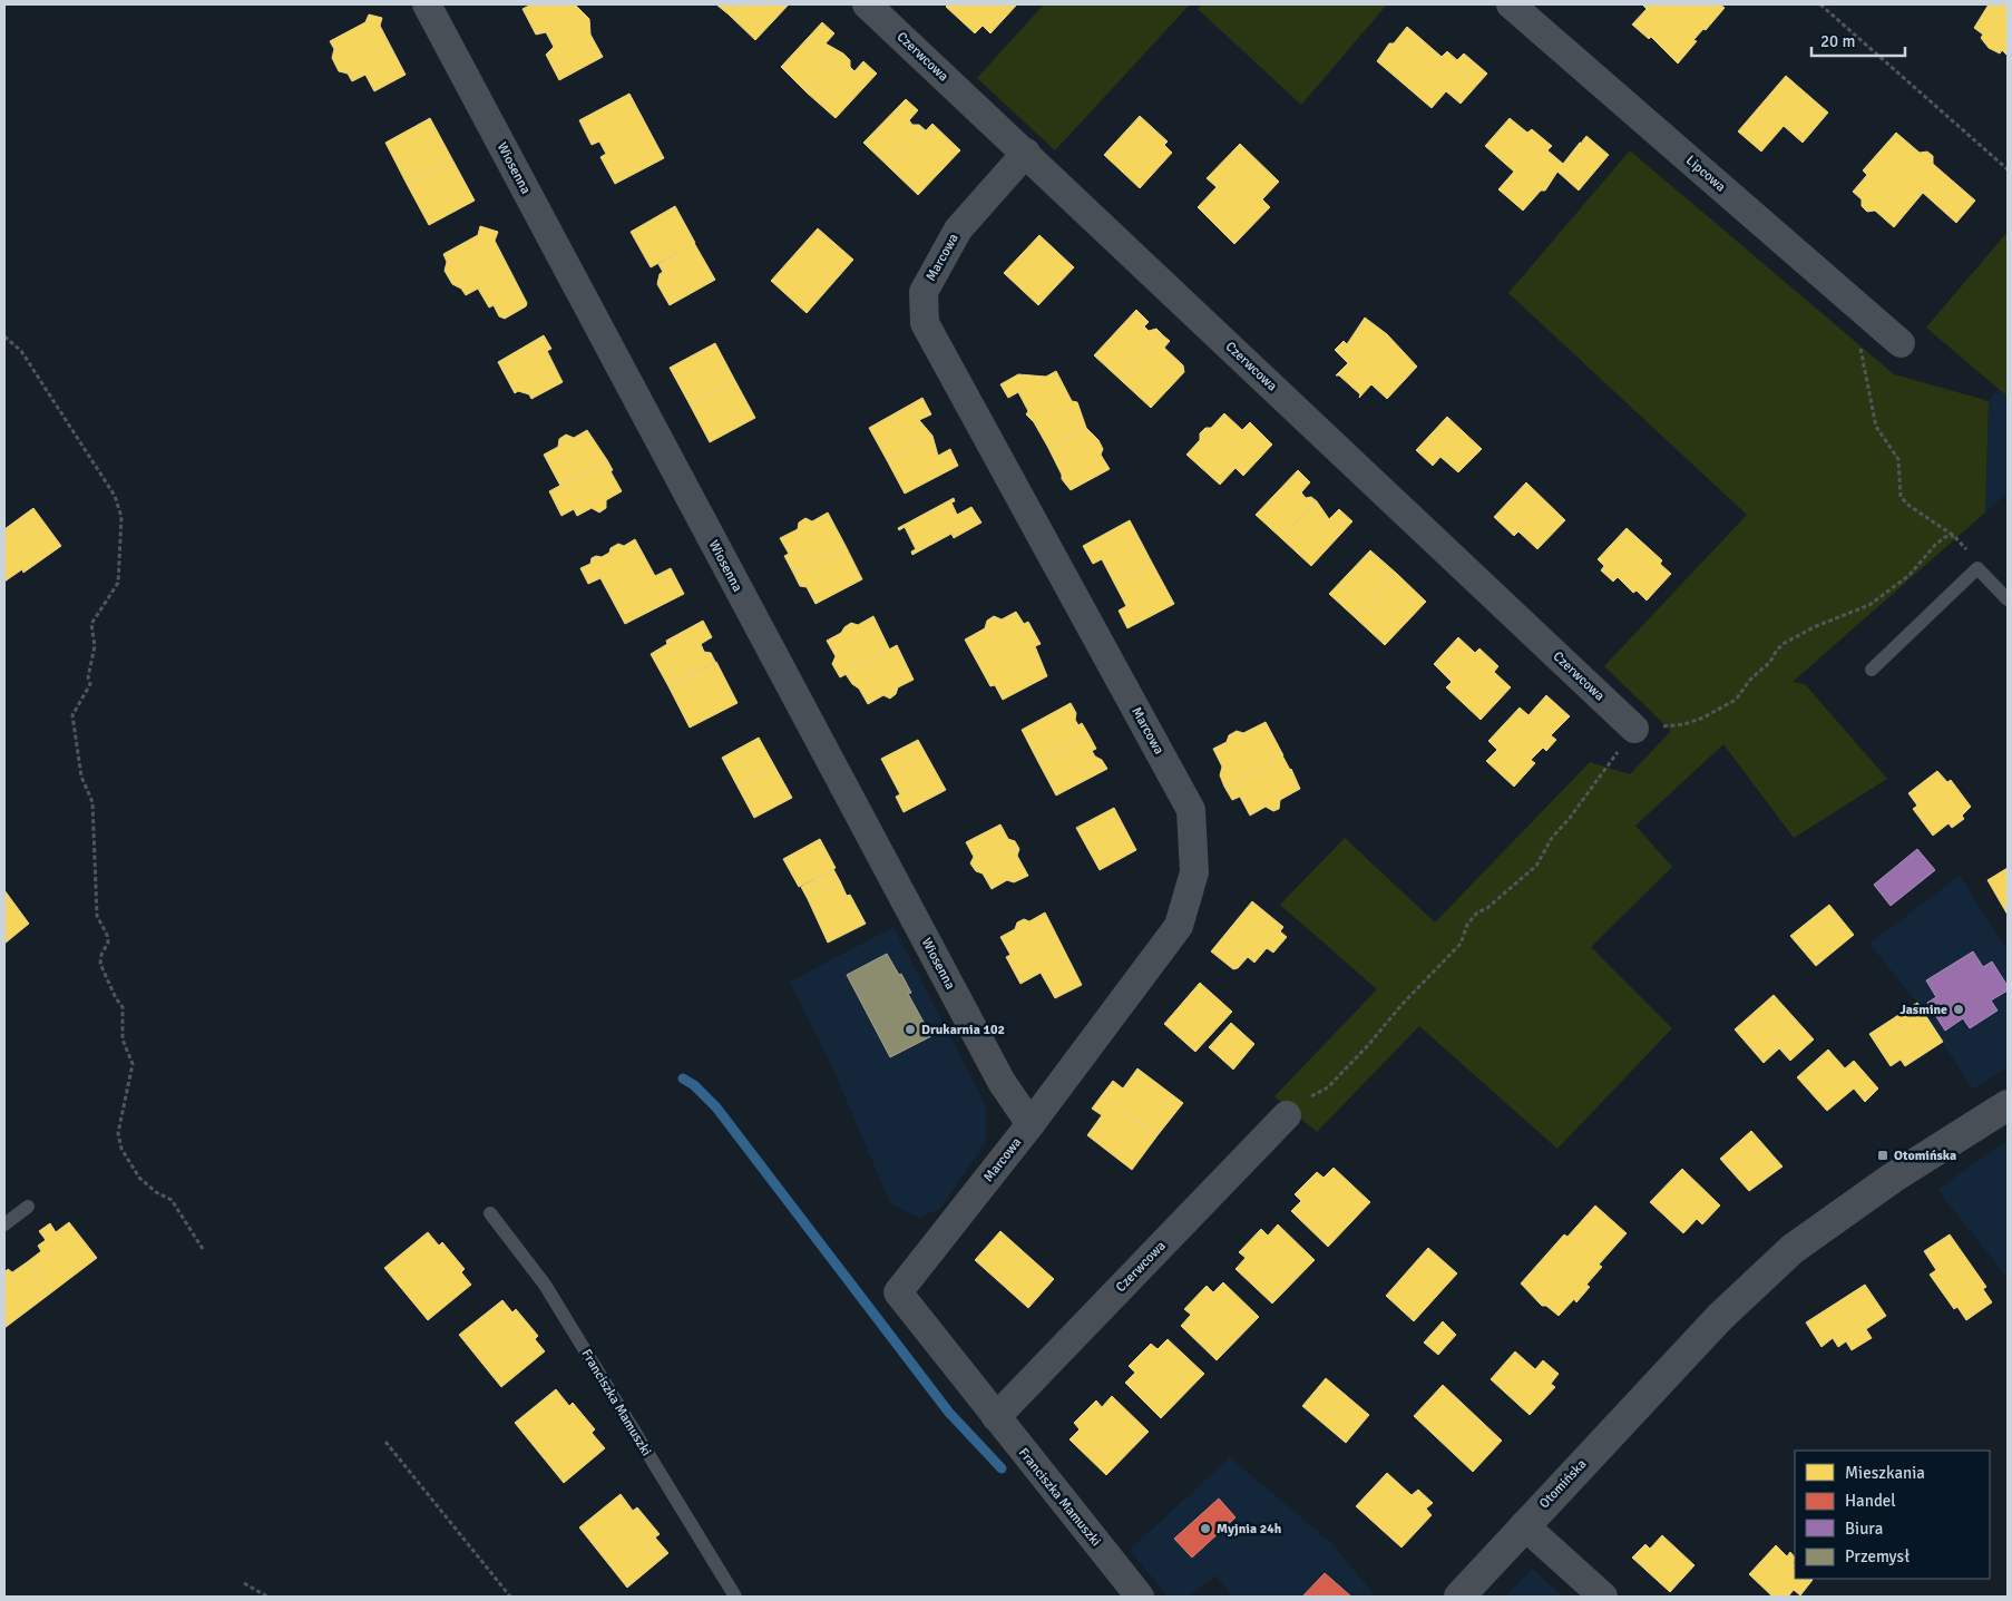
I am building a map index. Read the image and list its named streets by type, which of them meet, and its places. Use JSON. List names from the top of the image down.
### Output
{
  "streets": {
    "street": [
      "Czerwcowa",
      "Wiosenna",
      "Lipcowa",
      "Marcowa",
      "Franciszka Mamuszki",
      "Otomińska"
    ]
  },
  "crossings": [
    ["Czerwcowa", "Marcowa"],
    ["Czerwcowa", "Franciszka Mamuszki"],
    ["Wiosenna", "Marcowa"],
    ["Marcowa", "Franciszka Mamuszki"]
  ],
  "places": {
    "other": ["Jasmine", "Drukarnia 102", "Myjnia 24h"],
    "transit": ["Otomińska"]
  },
  "legend": [
    "Mieszkania",
    "Handel",
    "Biura",
    "Przemysł"
  ],
  "scale_bar": "20 m"
}
